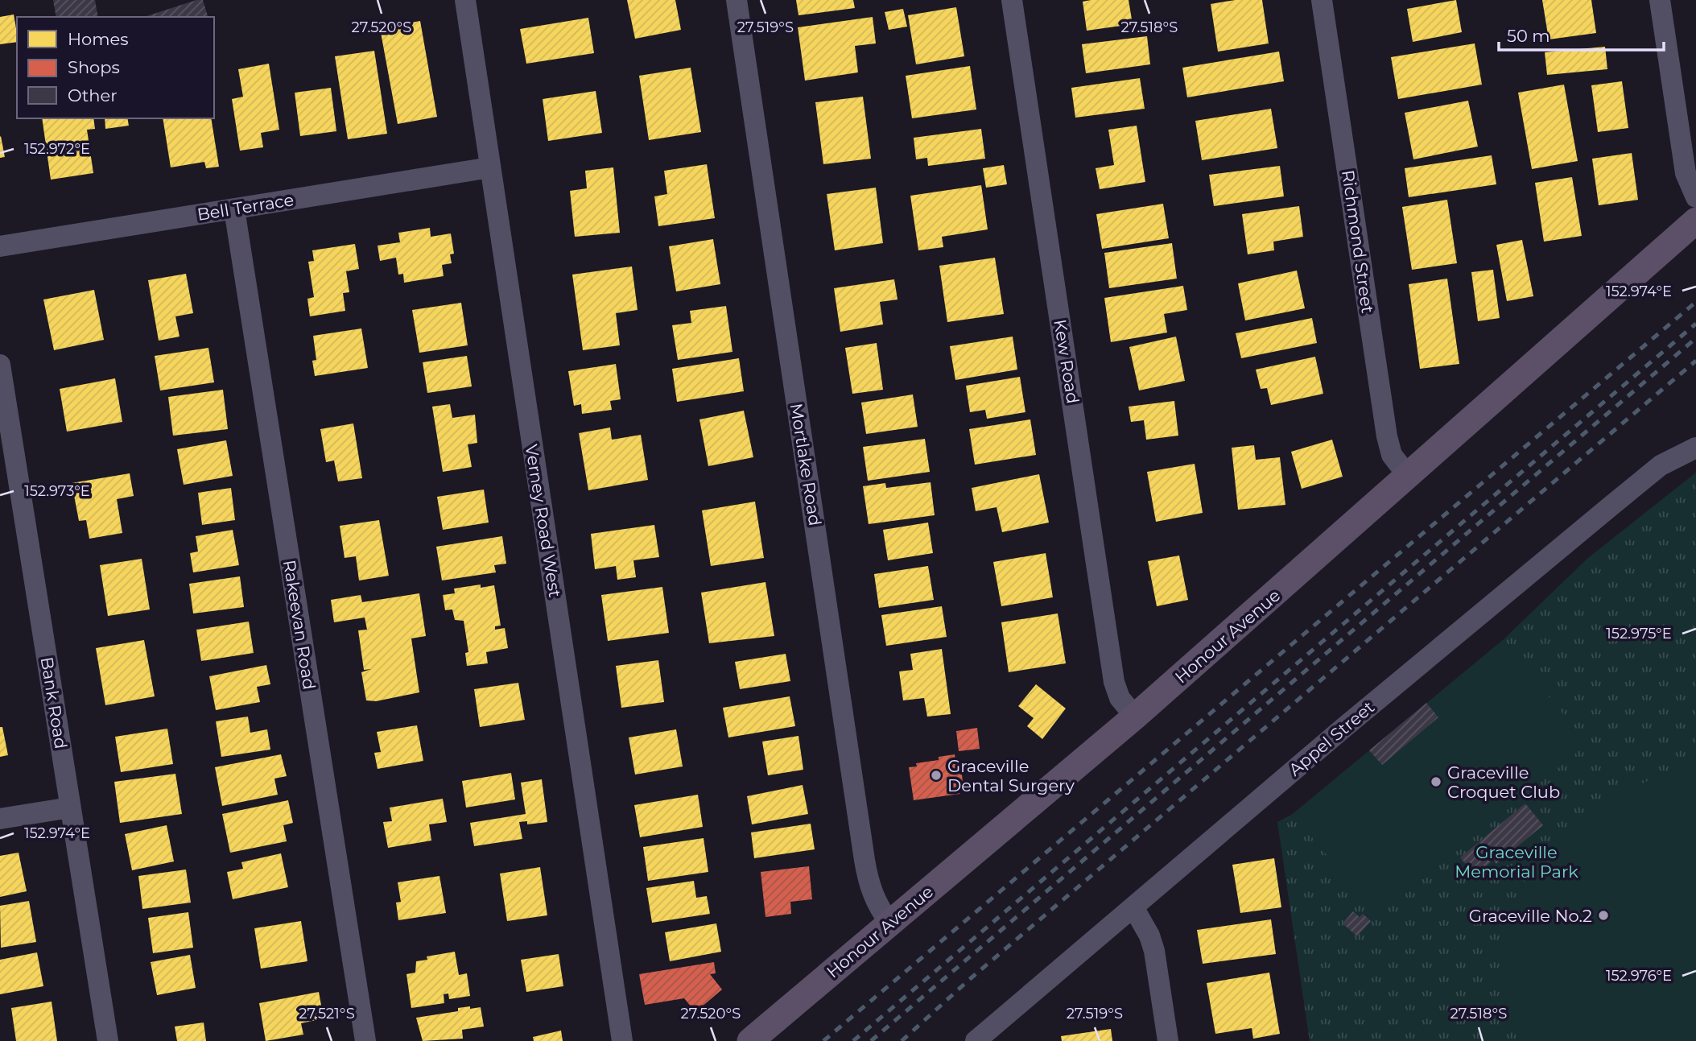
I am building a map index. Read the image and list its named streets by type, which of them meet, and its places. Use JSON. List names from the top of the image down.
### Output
{
  "streets": {
    "main road": ["Honour Avenue"],
    "street": [
      "Bell Terrace",
      "Richmond Street",
      "Kew Road",
      "Mortlake Road",
      "Verney Road West",
      "Rakeevan Road",
      "Bank Road",
      "Appel Street"
    ]
  },
  "crossings": [
    ["Bell Terrace", "Verney Road West"],
    ["Bell Terrace", "Rakeevan Road"],
    ["Richmond Street", "Honour Avenue"],
    ["Kew Road", "Honour Avenue"],
    ["Mortlake Road", "Honour Avenue"]
  ],
  "parks": ["Graceville Memorial Park"],
  "places": ["Graceville Dental Surgery", "Graceville Croquet Club", "Graceville No.2"],
  "legend": ["Homes", "Shops", "Other"],
  "scale_bar": "50 m",
  "coordinates": [
    "27.520°S",
    "27.519°S",
    "27.518°S",
    "152.972°E",
    "152.974°E",
    "152.973°E",
    "152.975°E",
    "152.976°E",
    "27.521°S"
  ]
}
